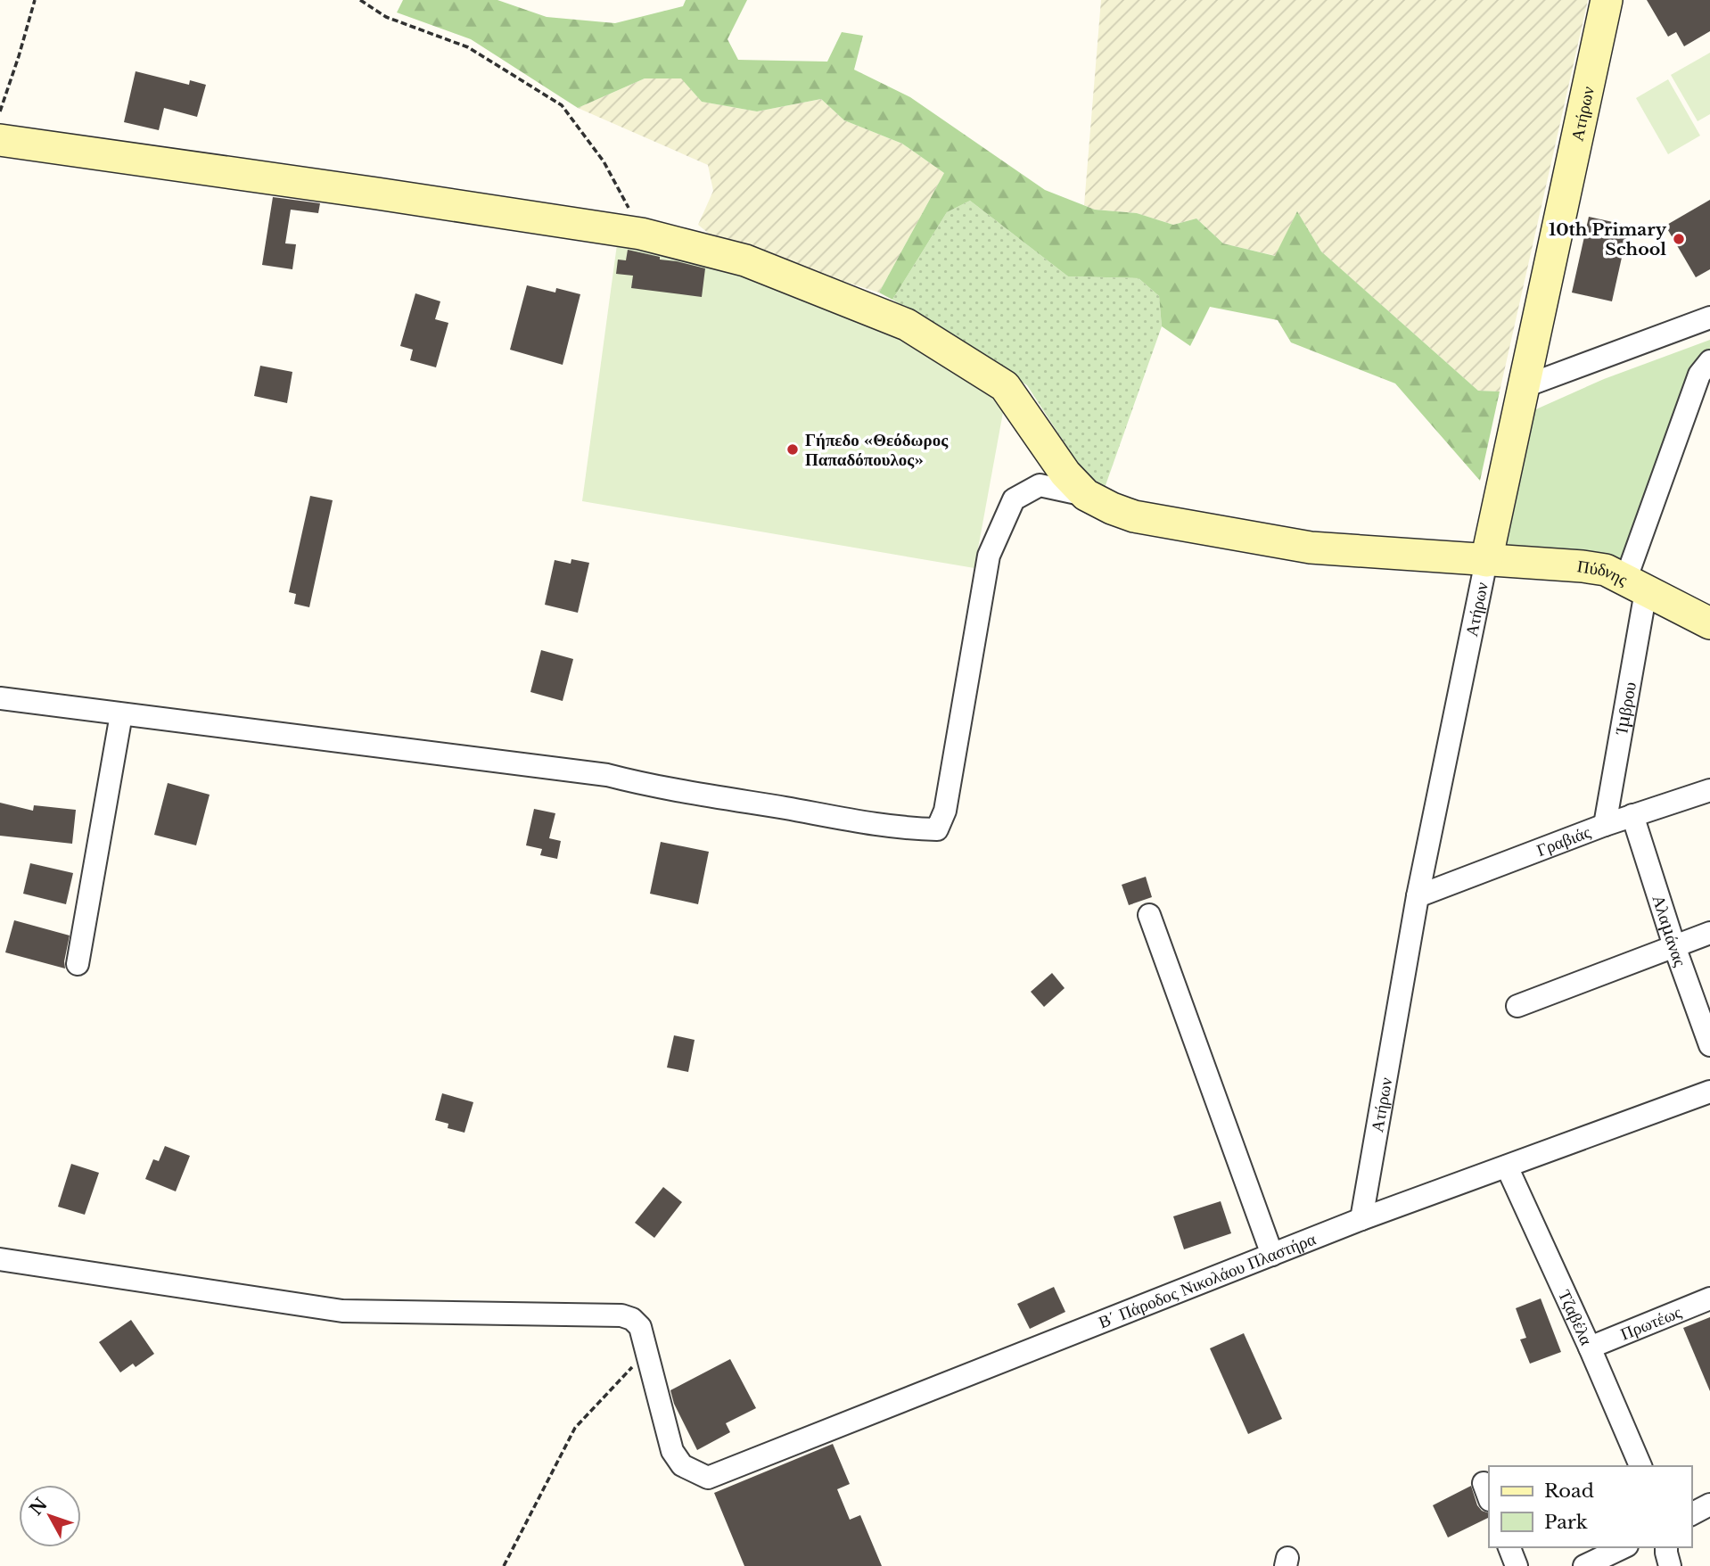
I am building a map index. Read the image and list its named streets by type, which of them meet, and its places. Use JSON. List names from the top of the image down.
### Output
{
  "streets": {
    "street": [
      "Ατήρων",
      "Πύδνης",
      "Ίμβρου",
      "Γραβιάς",
      "Αλαμάνας",
      "Β΄ Πάροδος Νικολάου Πλαστήρα",
      "Τζαβέλα",
      "Πρωτέως"
    ]
  },
  "crossings": [
    ["Ατήρων", "Πύδνης"],
    ["Ατήρων", "Γραβιάς"],
    ["Ατήρων", "Β΄ Πάροδος Νικολάου Πλαστήρα"],
    ["Πύδνης", "Ίμβρου"],
    ["Ίμβρου", "Γραβιάς"],
    ["Γραβιάς", "Αλαμάνας"],
    ["Β΄ Πάροδος Νικολάου Πλαστήρα", "Τζαβέλα"],
    ["Τζαβέλα", "Πρωτέως"]
  ],
  "places": ["10th Primary School", "Γήπεδο «Θεόδωρος Παπαδόπουλος»"],
  "legend": ["Road", "Park"],
  "north": "top left"
}
